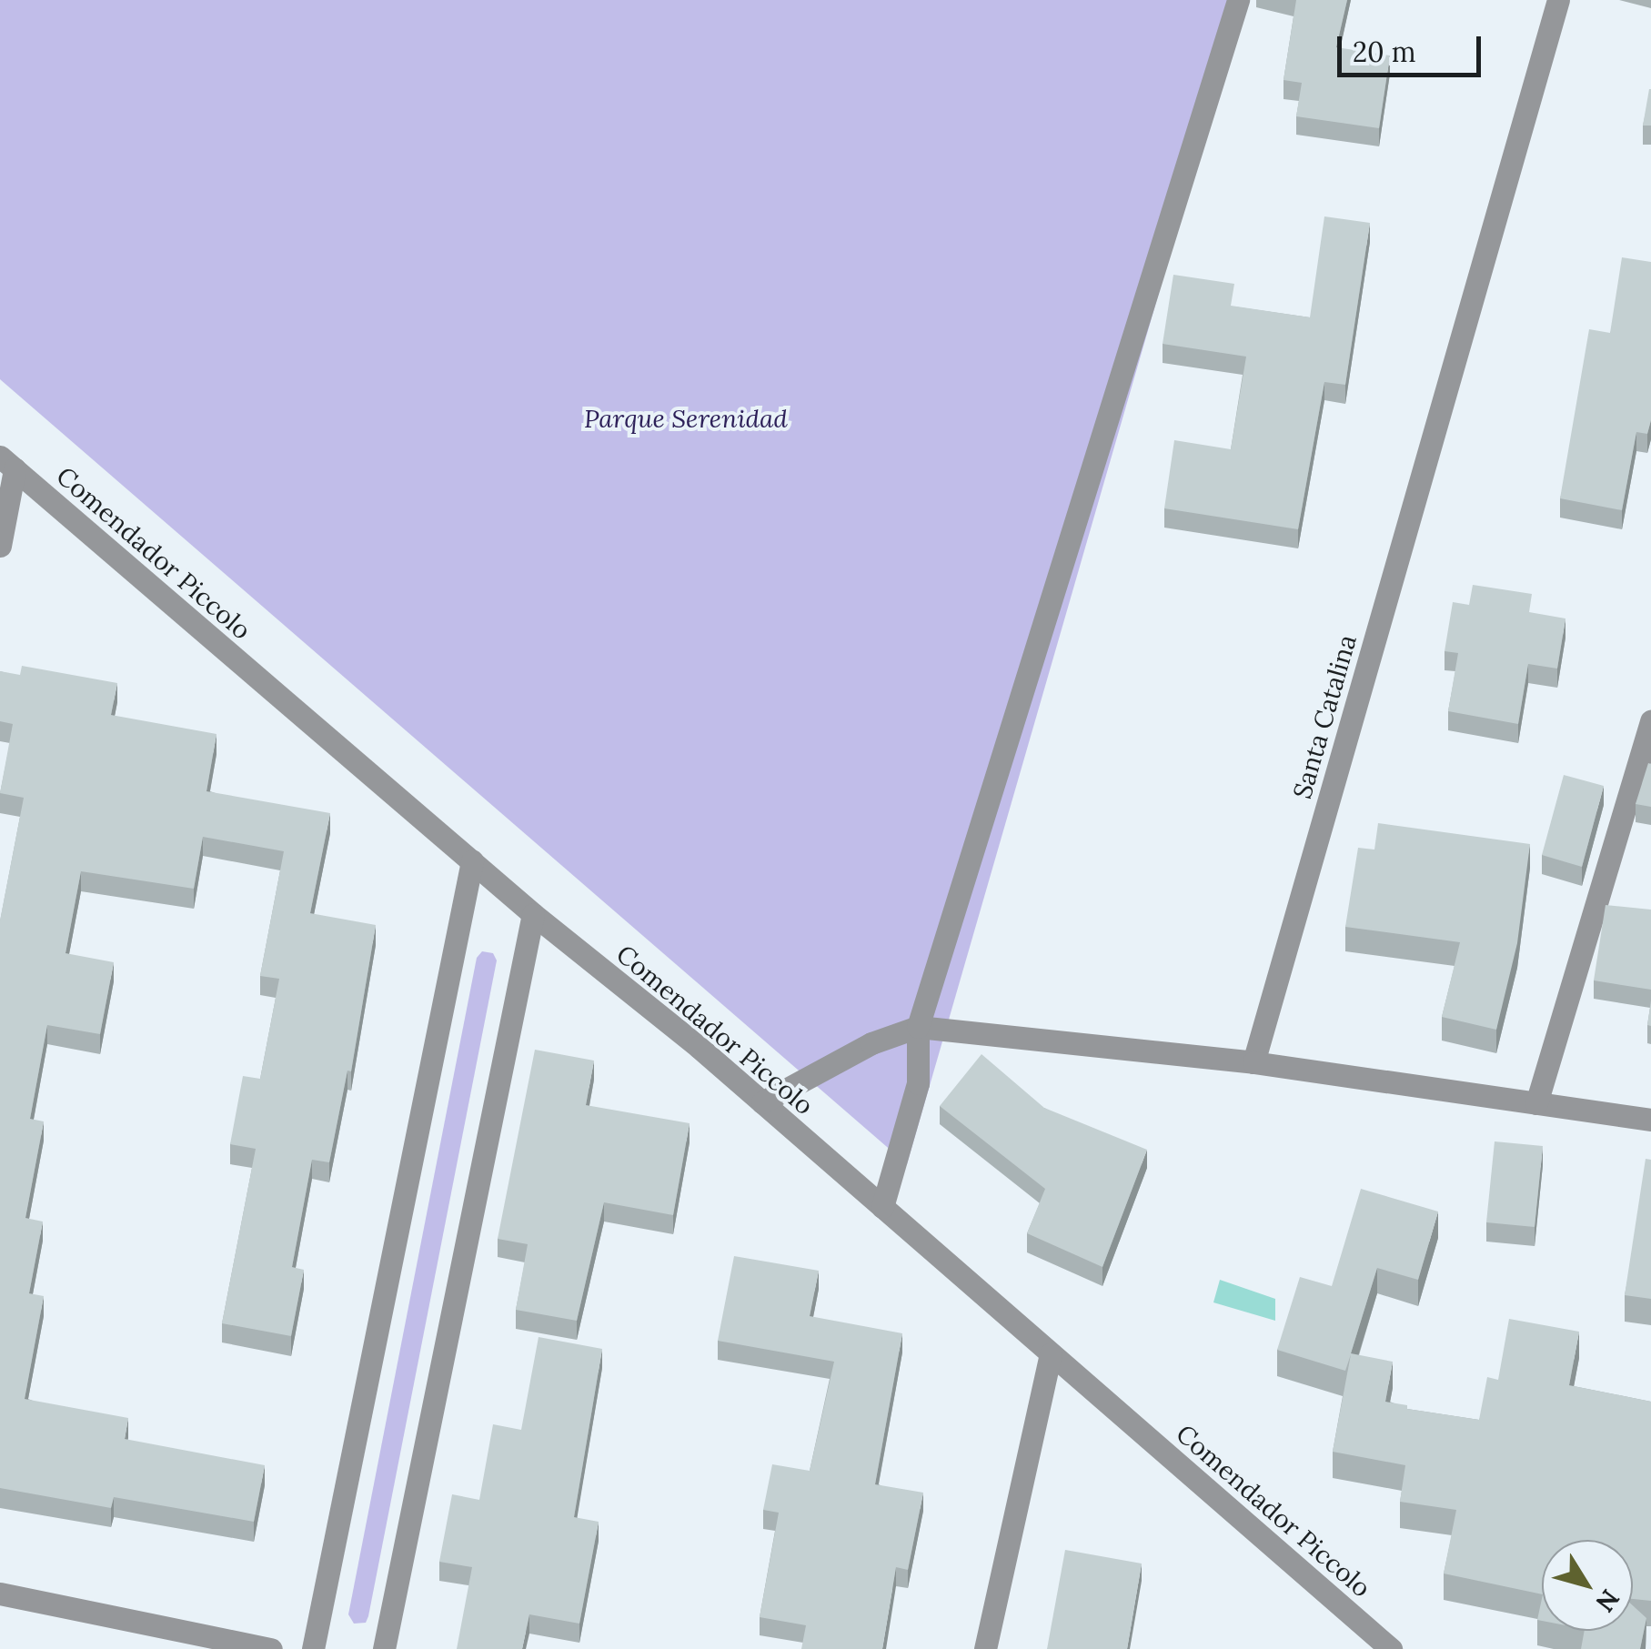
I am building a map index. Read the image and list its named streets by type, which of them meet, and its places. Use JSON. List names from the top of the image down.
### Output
{
  "streets": {
    "street": ["Comendador Piccolo", "Santa Catalina"]
  },
  "parks": ["Parque Serenidad"],
  "scale_bar": "20 m",
  "north": "bottom right"
}
